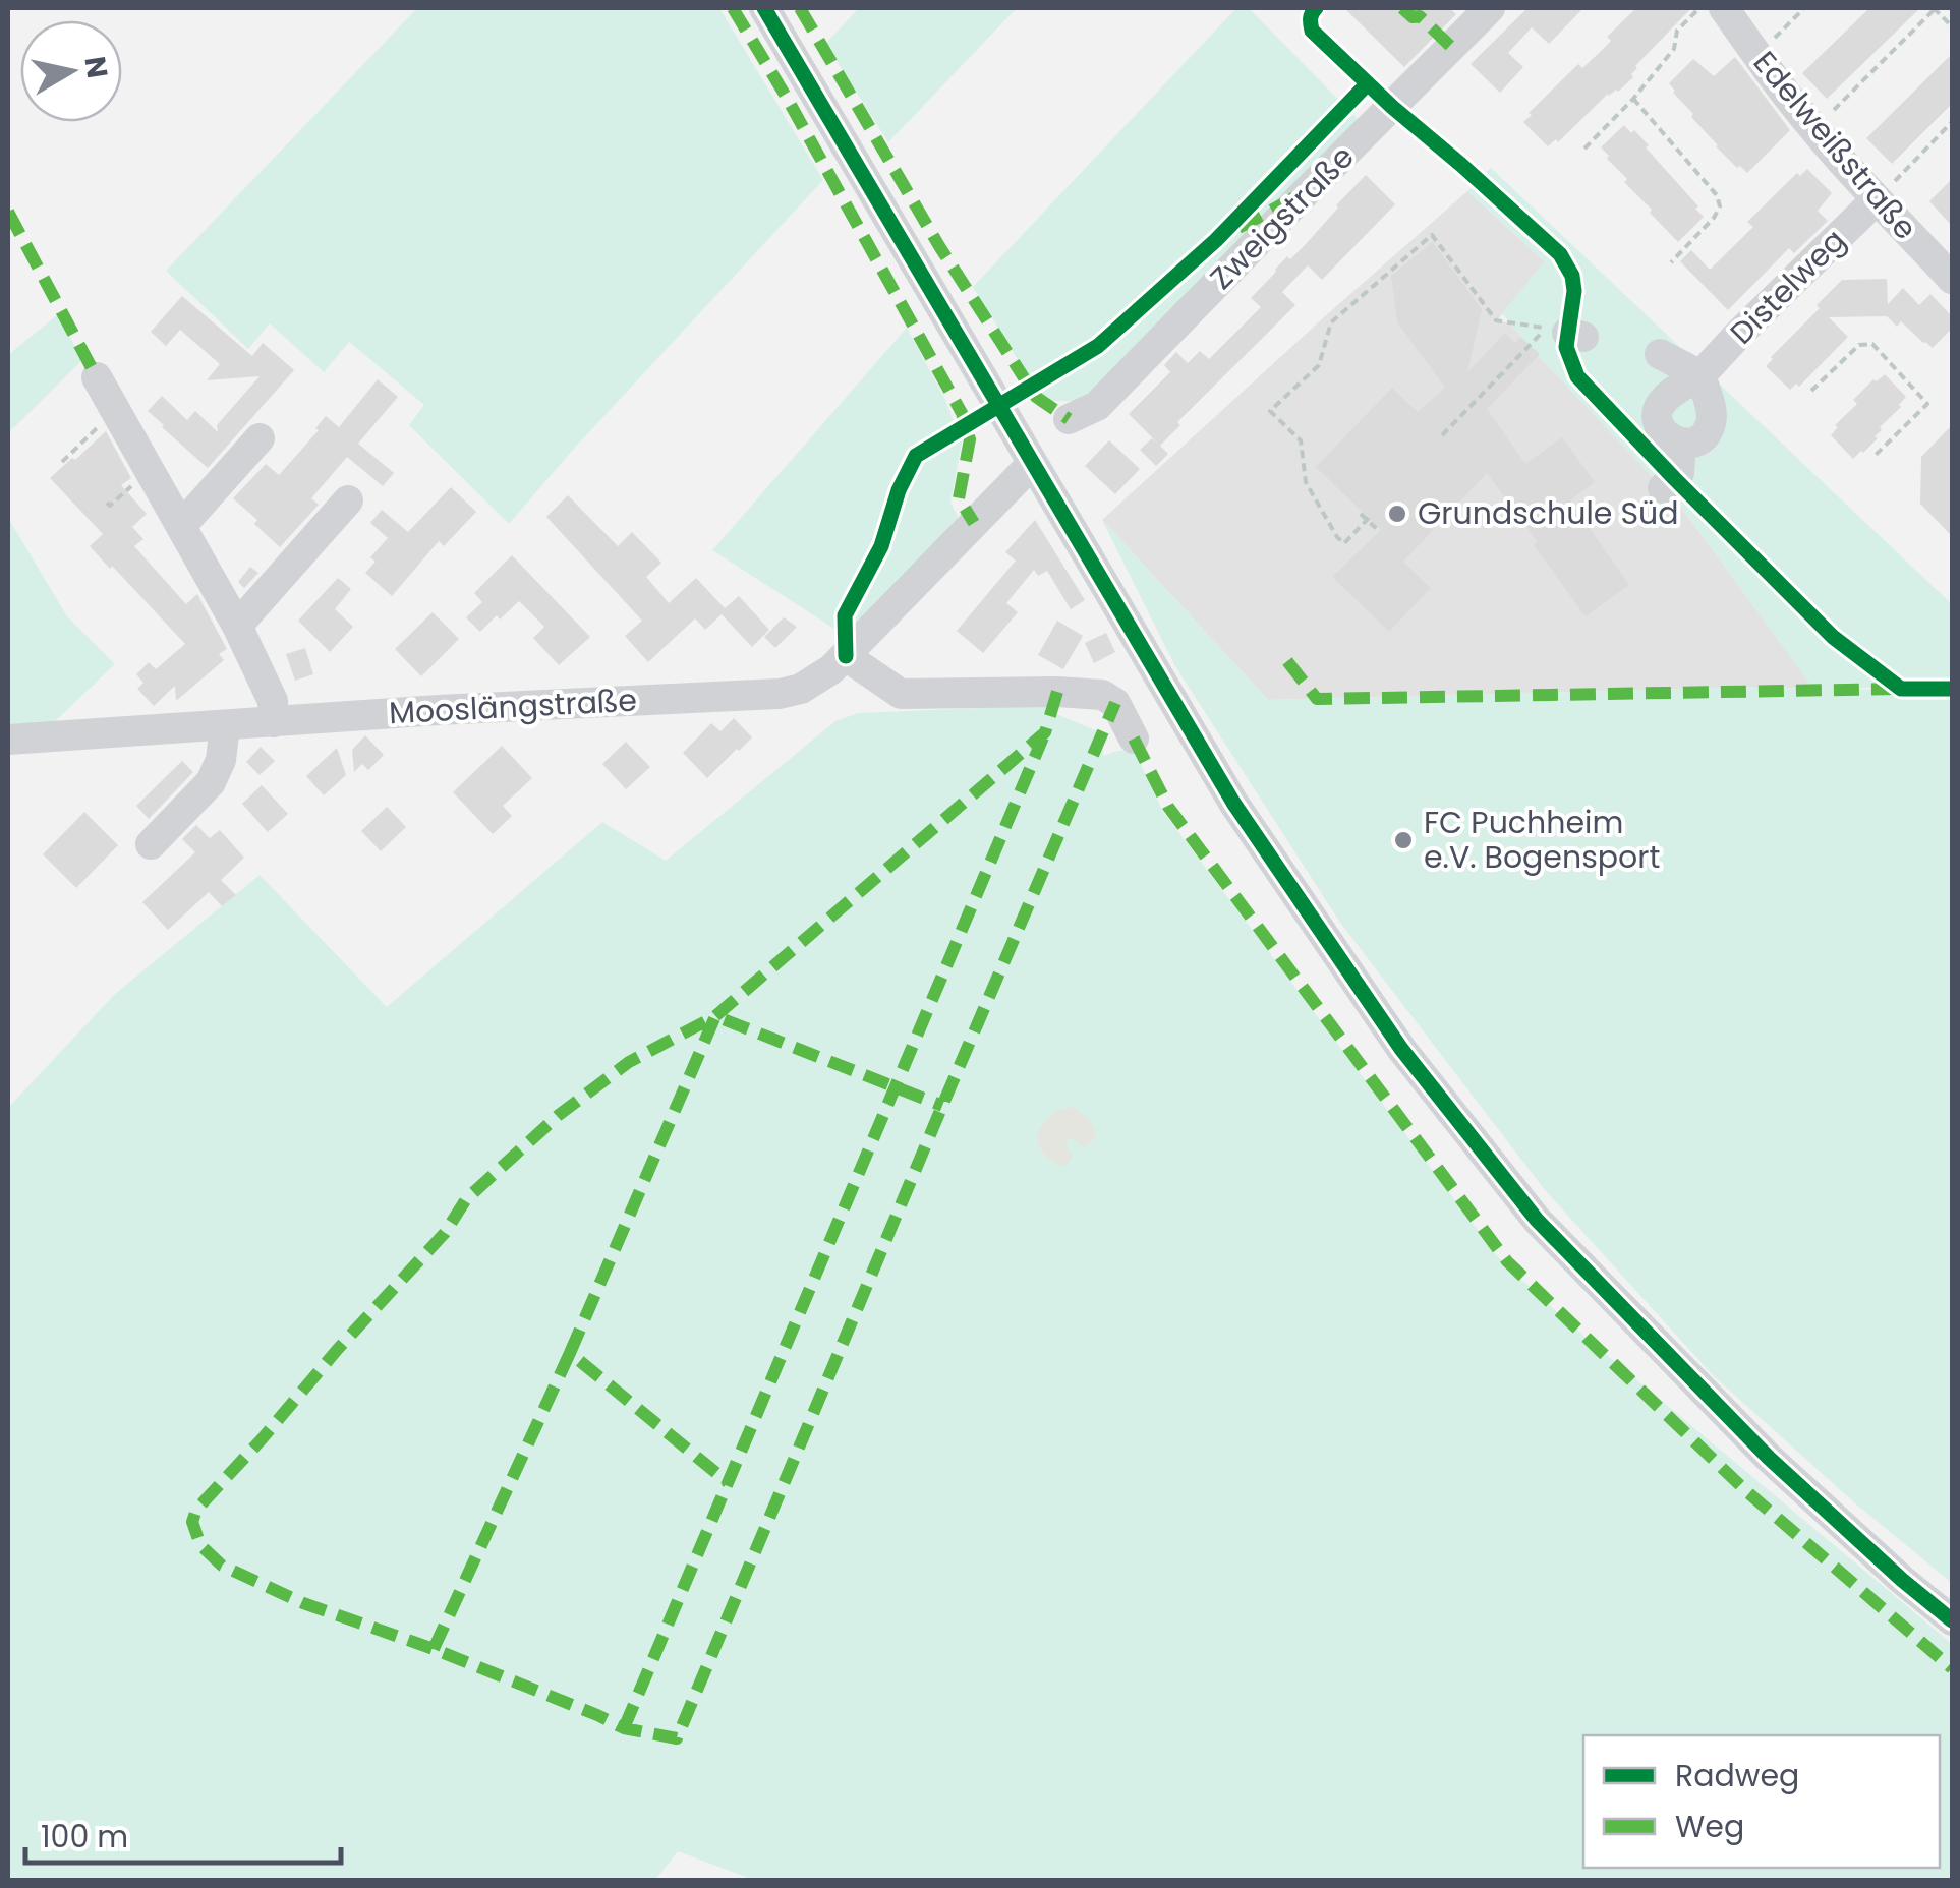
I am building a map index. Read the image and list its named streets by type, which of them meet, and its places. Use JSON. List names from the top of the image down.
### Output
{
  "streets": {
    "street": [
      "Edelweißstraße",
      "Zweigstraße",
      "Distelweg",
      "Mooslängstraße"
    ]
  },
  "crossings": [
    ["Edelweißstraße", "Distelweg"]
  ],
  "places": ["Grundschule Süd", "FC Puchheim e.V. Bogensport"],
  "legend": ["Radweg", "Weg"],
  "scale_bar": "100 m",
  "north": "right"
}
